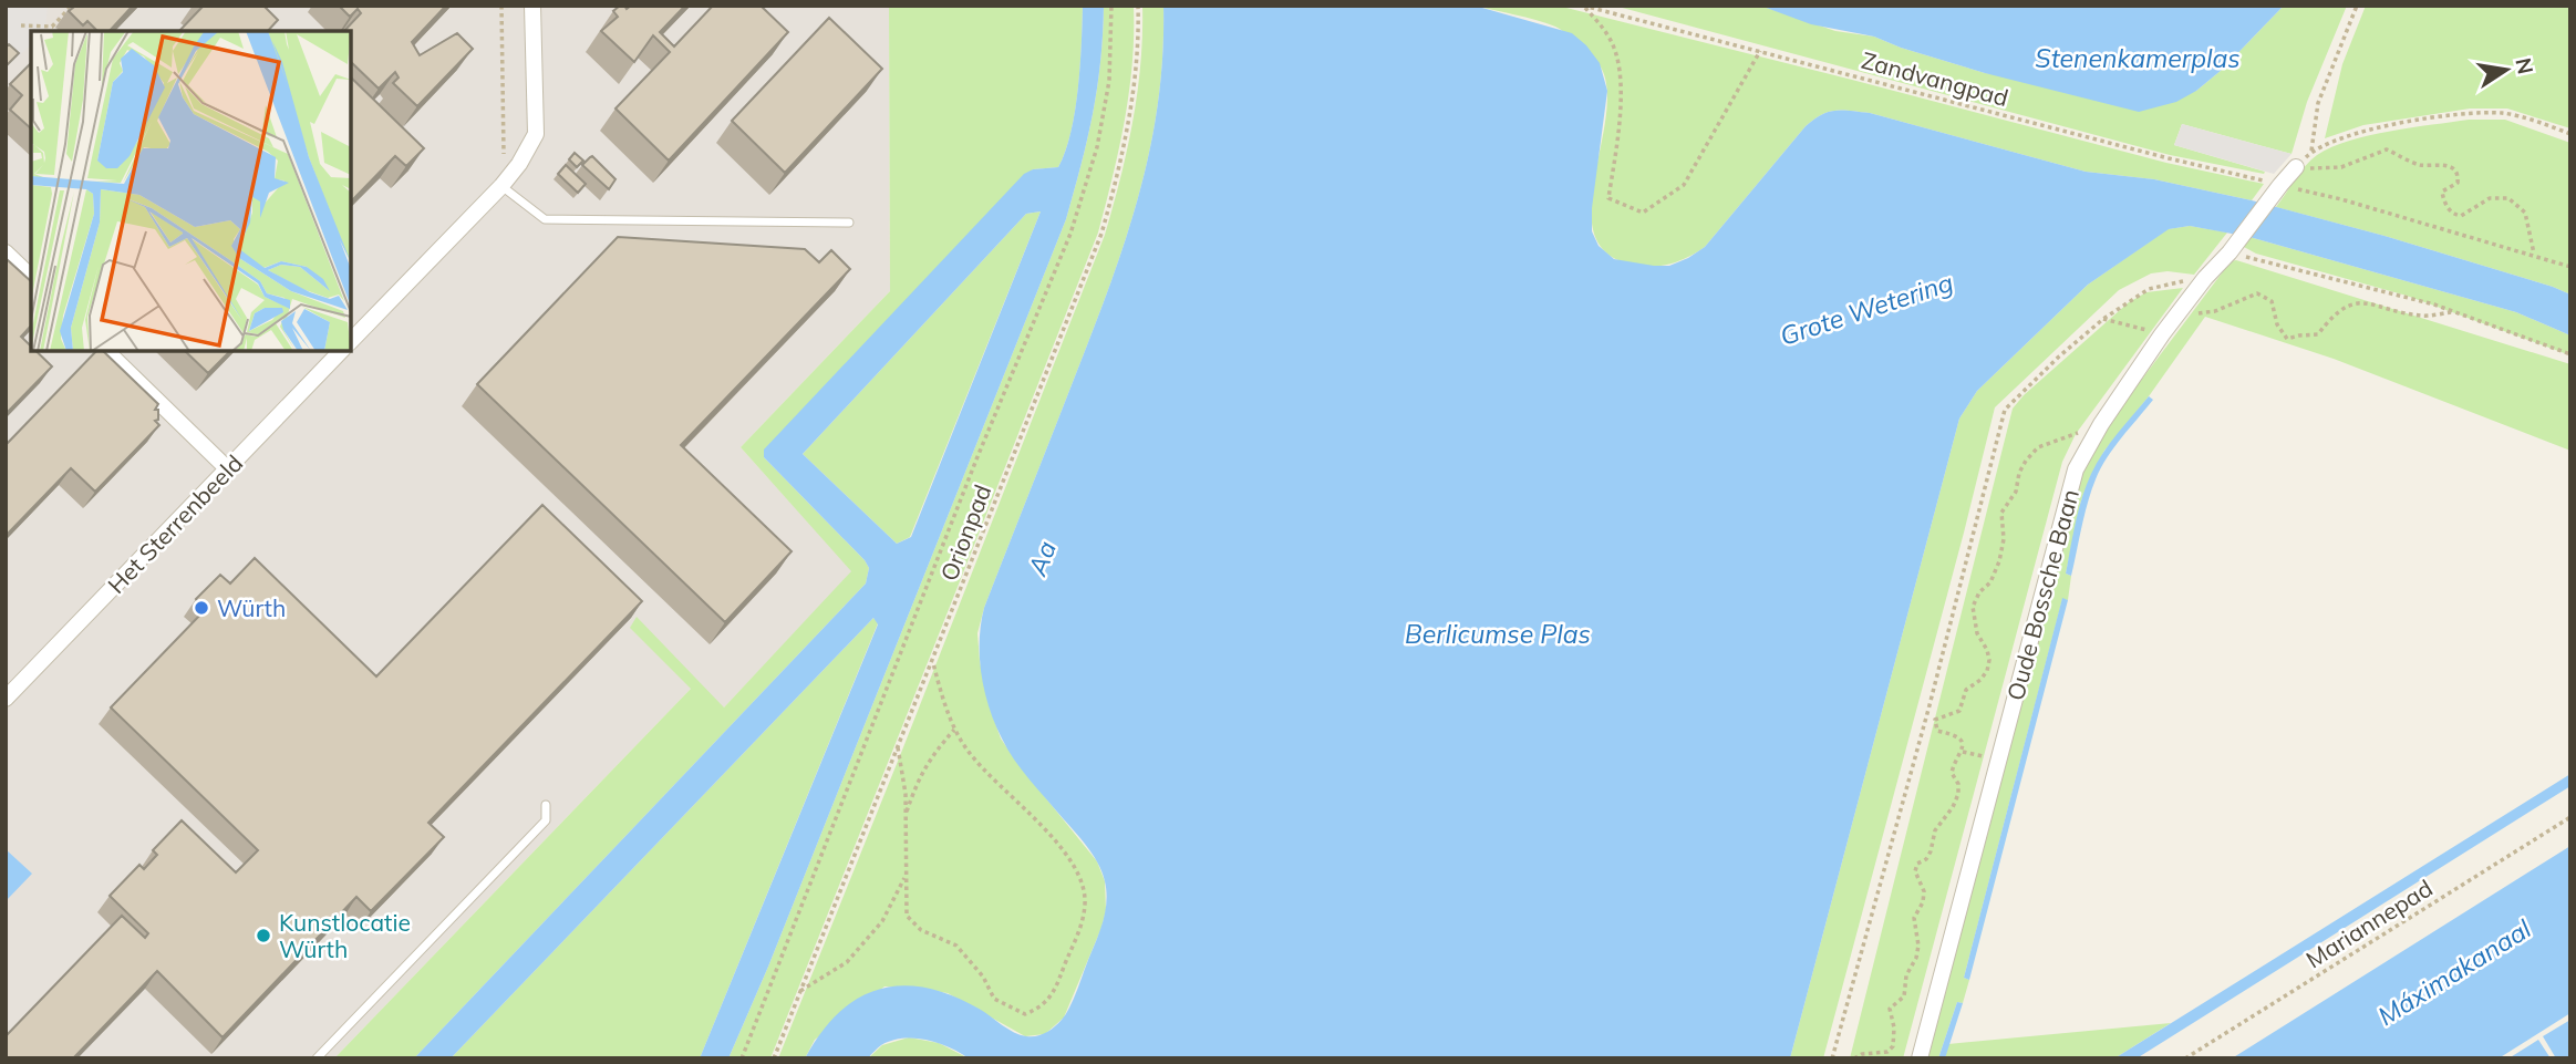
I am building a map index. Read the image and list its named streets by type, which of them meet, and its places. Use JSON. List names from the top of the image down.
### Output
{
  "streets": {
    "street": ["Het Sterrenbeeld", "Oude Bossche Baan"],
    "path": ["Zandvangpad", "Orionpad", "Mariannepad"]
  },
  "crossings": [
    ["Zandvangpad", "Oude Bossche Baan"]
  ],
  "water": [
    "Stenenkamerplas",
    "Grote Wetering",
    "Aa",
    "Berlicumse Plas",
    "Máximakanaal"
  ],
  "places": ["Würth", "Kunstlocatie Würth"],
  "north": "right"
}
